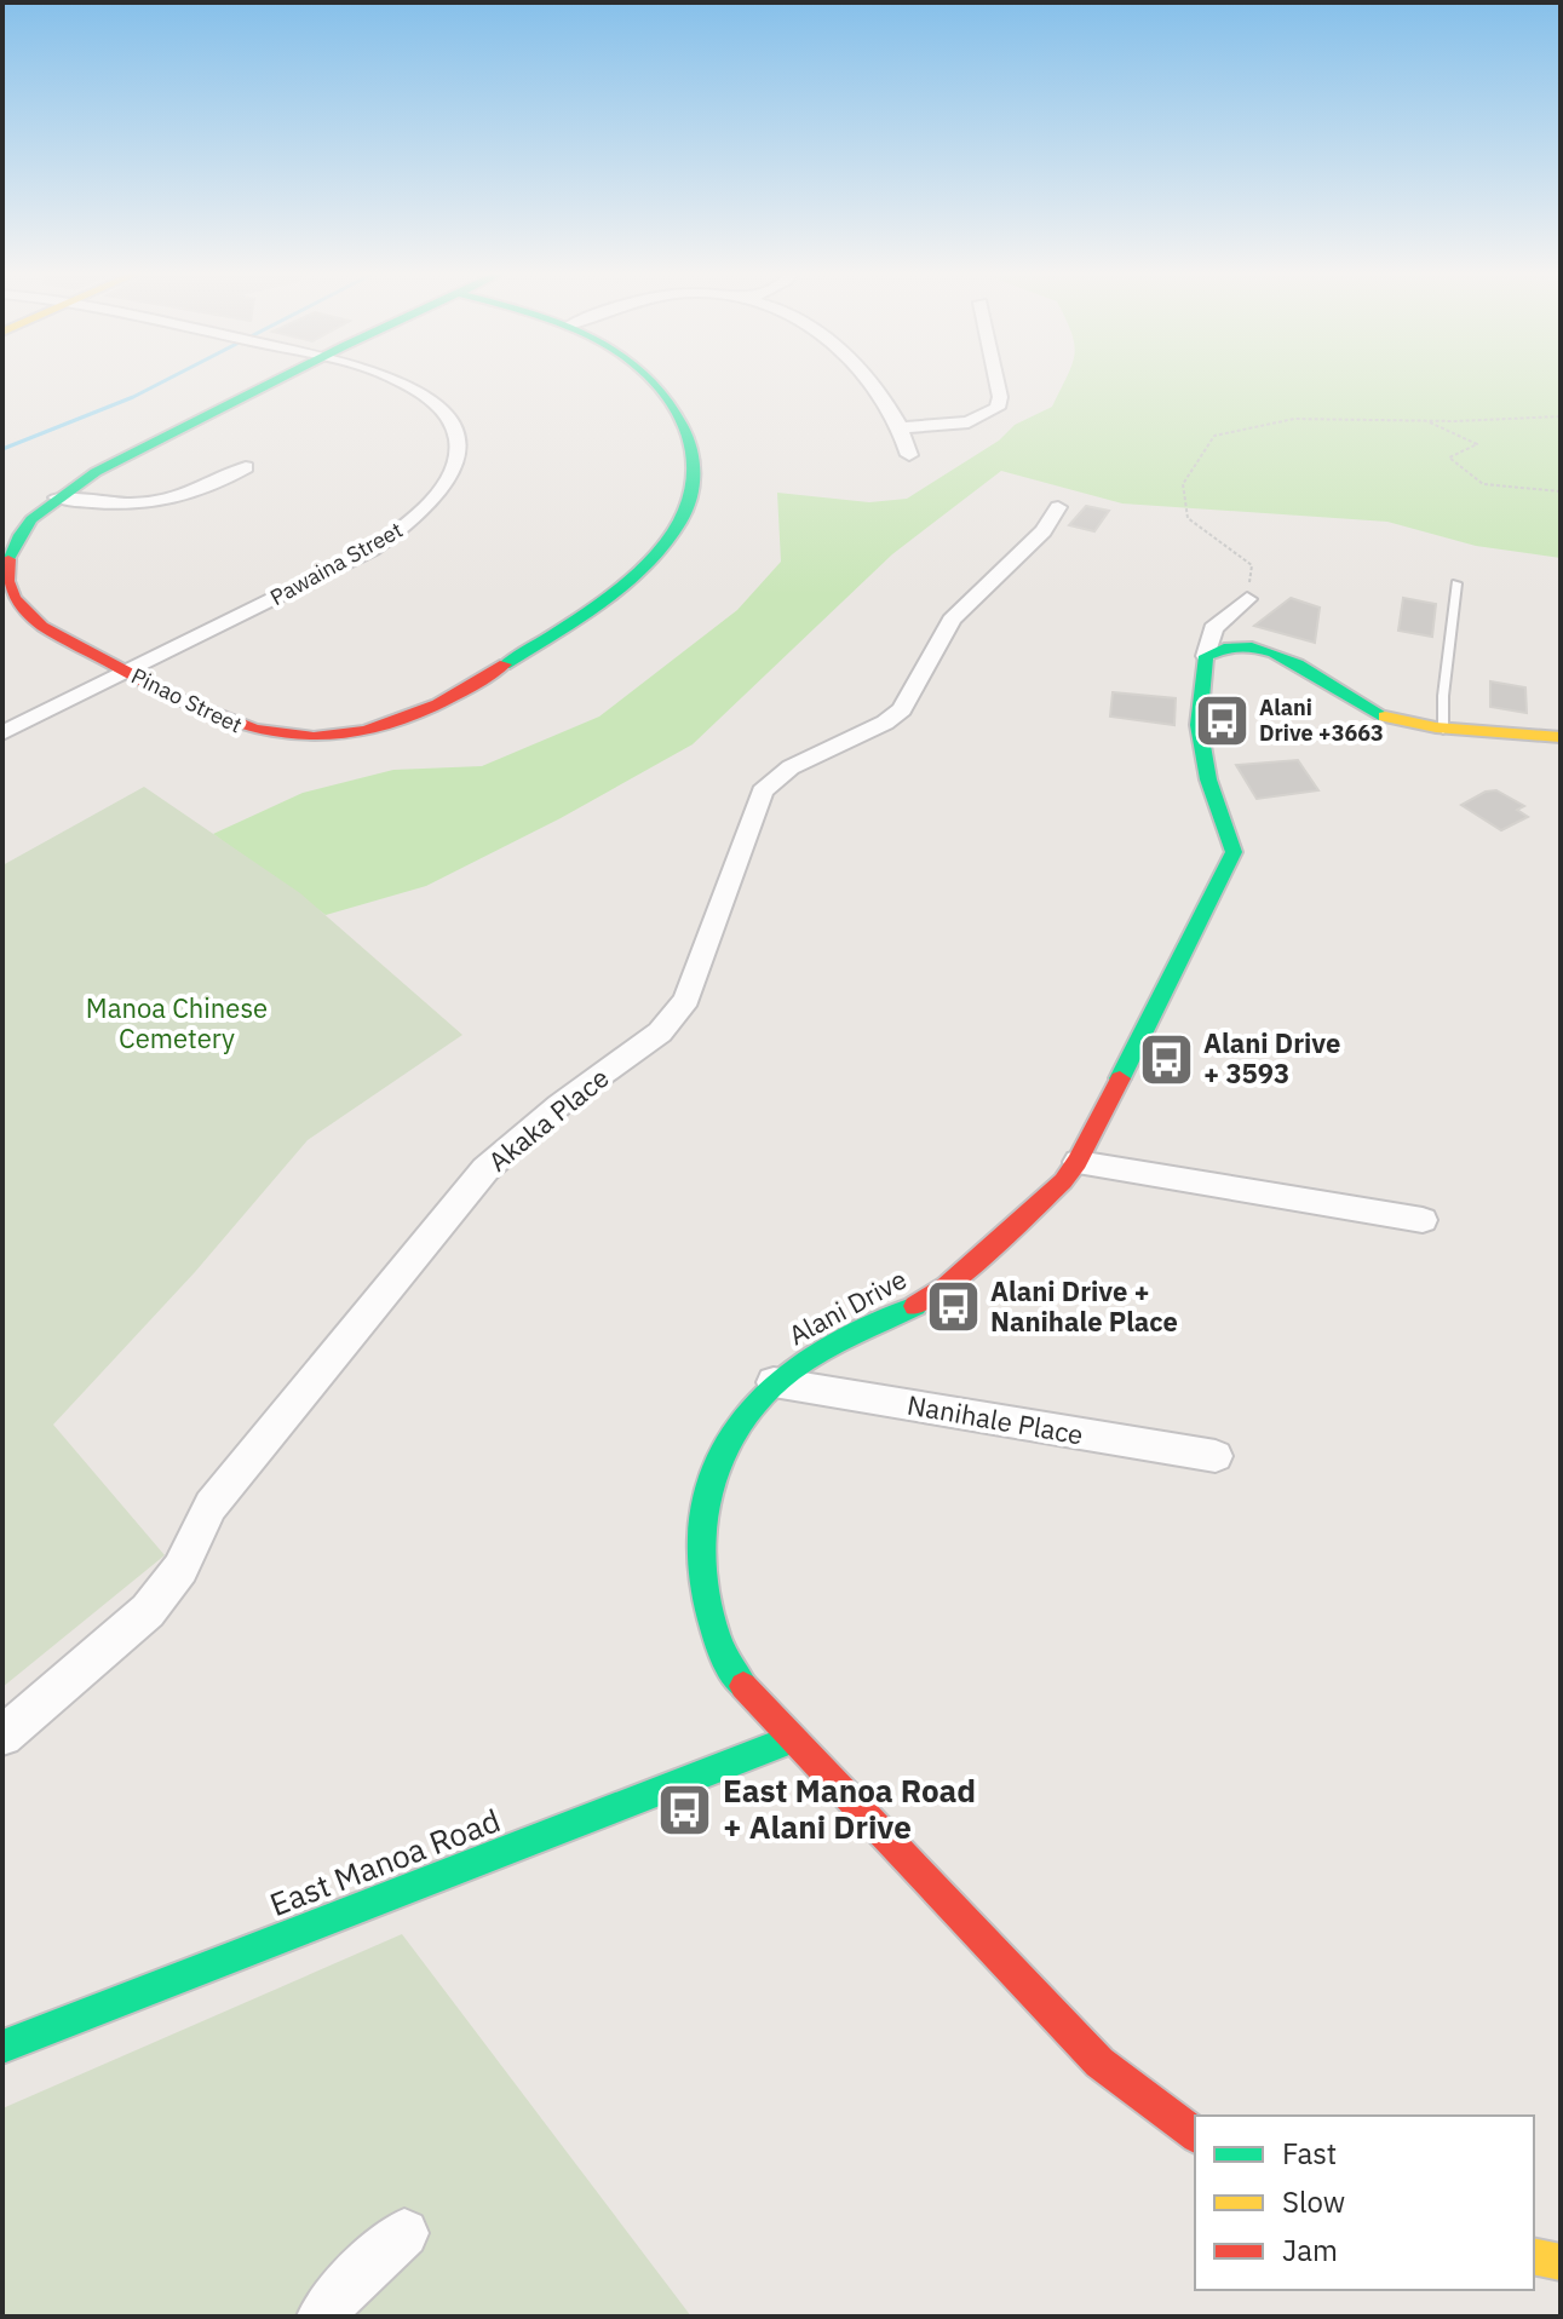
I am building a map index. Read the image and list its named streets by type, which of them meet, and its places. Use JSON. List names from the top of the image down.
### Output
{
  "streets": {
    "street": [
      "Pawaina Street",
      "Pinao Street",
      "Akaka Place",
      "Alani Drive",
      "Nanihale Place",
      "East Manoa Road"
    ]
  },
  "crossings": [
    ["Pawaina Street", "Pinao Street"],
    ["Alani Drive", "Nanihale Place"],
    ["Alani Drive", "East Manoa Road"]
  ],
  "parks": ["Manoa Chinese Cemetery"],
  "places": {
    "bus stop": [
      "Alani Drive +3663",
      "Alani Drive + 3593",
      "Alani Drive + Nanihale Place",
      "East Manoa Road + Alani Drive"
    ]
  },
  "legend": ["Fast", "Slow", "Jam"]
}
